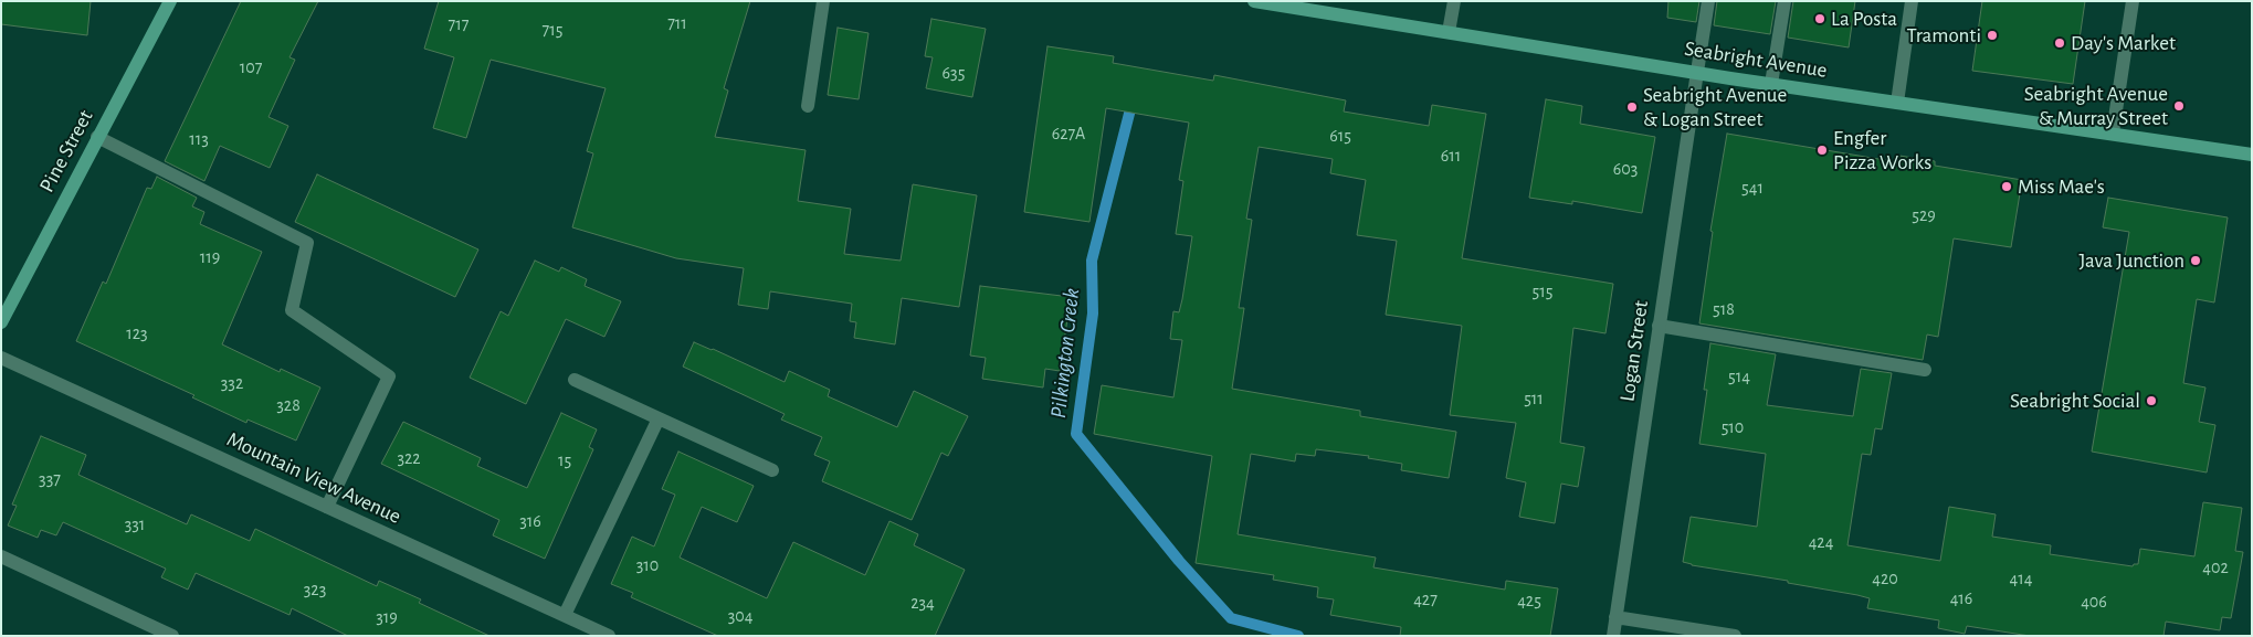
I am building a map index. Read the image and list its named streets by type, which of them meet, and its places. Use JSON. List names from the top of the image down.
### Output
{
  "streets": {
    "main road": ["Seabright Avenue", "Pine Street"],
    "street": ["Logan Street", "Mountain View Avenue"]
  },
  "crossings": [
    ["Seabright Avenue", "Logan Street"]
  ],
  "water": ["Pilkington Creek"],
  "places": [
    "La Posta",
    "Tramonti",
    "Day's Market",
    "Seabright Avenue & Murray Street",
    "Seabright Avenue & Logan Street",
    "Engfer Pizza Works",
    "Miss Mae's",
    "Java Junction",
    "Seabright Social"
  ],
  "house_numbers": [
    "711",
    "717",
    "715",
    "107",
    "635",
    "627A",
    "615",
    "113",
    "611",
    "603",
    "541",
    "529",
    "119",
    "515",
    "518",
    "123",
    "514",
    "332",
    "511",
    "328",
    "510",
    "322",
    "15",
    "337",
    "316",
    "331",
    "424",
    "310",
    "402",
    "420",
    "414",
    "323",
    "416",
    "427",
    "425",
    "406",
    "234",
    "304",
    "319"
  ]
}
